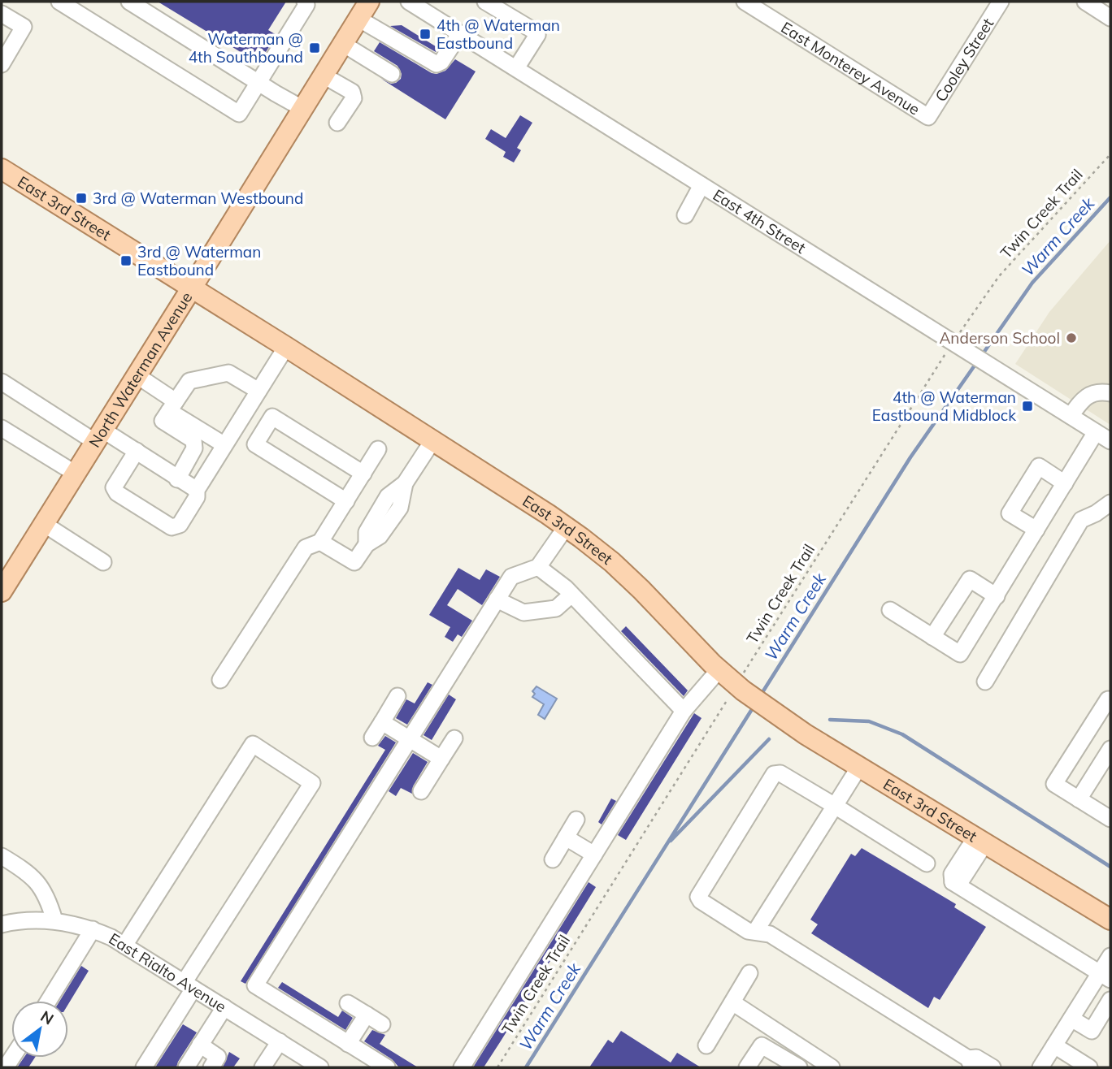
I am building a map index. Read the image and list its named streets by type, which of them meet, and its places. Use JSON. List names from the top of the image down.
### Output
{
  "streets": {
    "main road": ["East 3rd Street", "North Waterman Avenue"],
    "street": [
      "Cooley Street",
      "East Monterey Avenue",
      "East 4th Street",
      "East Rialto Avenue"
    ],
    "path": ["Twin Creek Trail"]
  },
  "crossings": [
    ["Cooley Street", "East Monterey Avenue"],
    ["East 3rd Street", "Twin Creek Trail"],
    ["East 3rd Street", "North Waterman Avenue"],
    ["Twin Creek Trail", "East 4th Street"]
  ],
  "water": ["Warm Creek"],
  "places": {
    "transit": [
      "4th @ Waterman Eastbound",
      "Waterman @ 4th Southbound",
      "3rd @ Waterman Westbound",
      "3rd @ Waterman Eastbound",
      "4th @ Waterman Eastbound Midblock"
    ],
    "other": ["Anderson School"]
  },
  "north": "top right"
}
